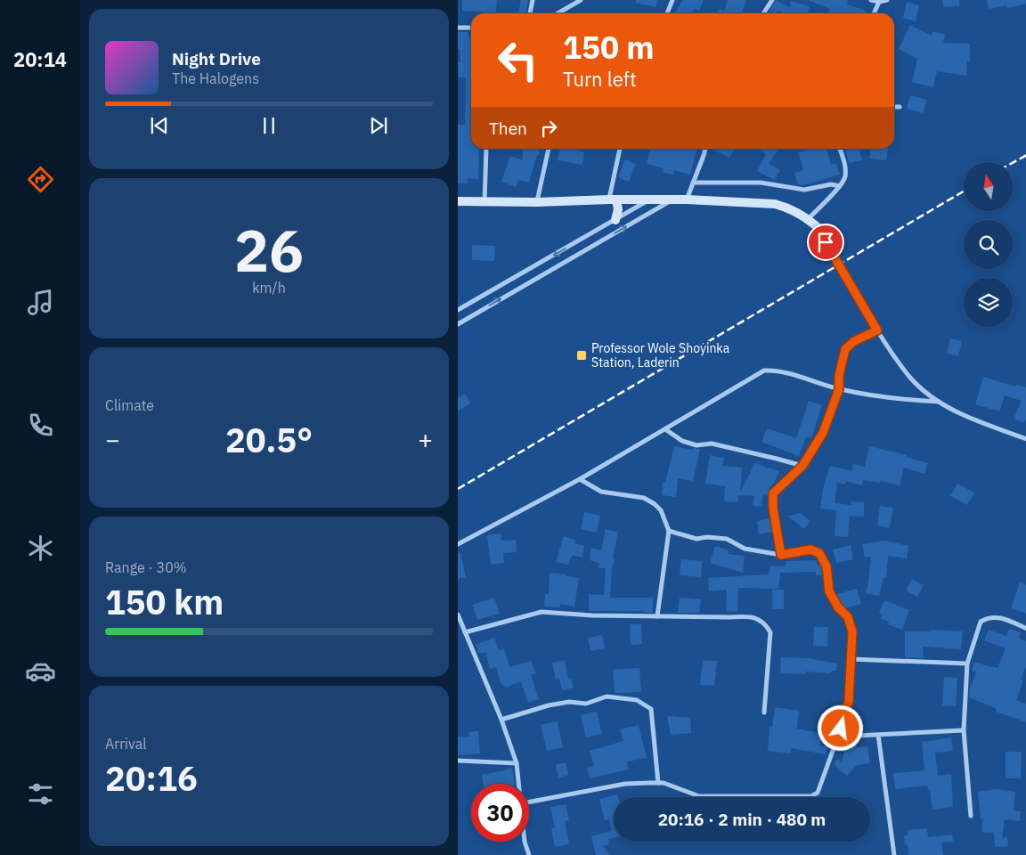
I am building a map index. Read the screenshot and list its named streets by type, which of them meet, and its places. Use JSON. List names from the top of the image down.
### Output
{
  "places": {
    "transit": ["Professor Wole Shoyinka Station, Laderin"]
  },
  "north": "top",
  "page": {
    "tabs": "20:14",
    "turn": ["150 m", "Turn left"],
    "song": ["Night Drive", "The Halogens"],
    "then": "Then",
    "tile": [
      ["26", "km/h"],
      "Climate",
      ["Range · 30%", "150 km"],
      ["Arrival", "20:16"]
    ],
    "heat": ["−", "20.5°", "+"],
    "limit": "30",
    "trip": "20:16 · 2 min · 480 m"
  }
}
